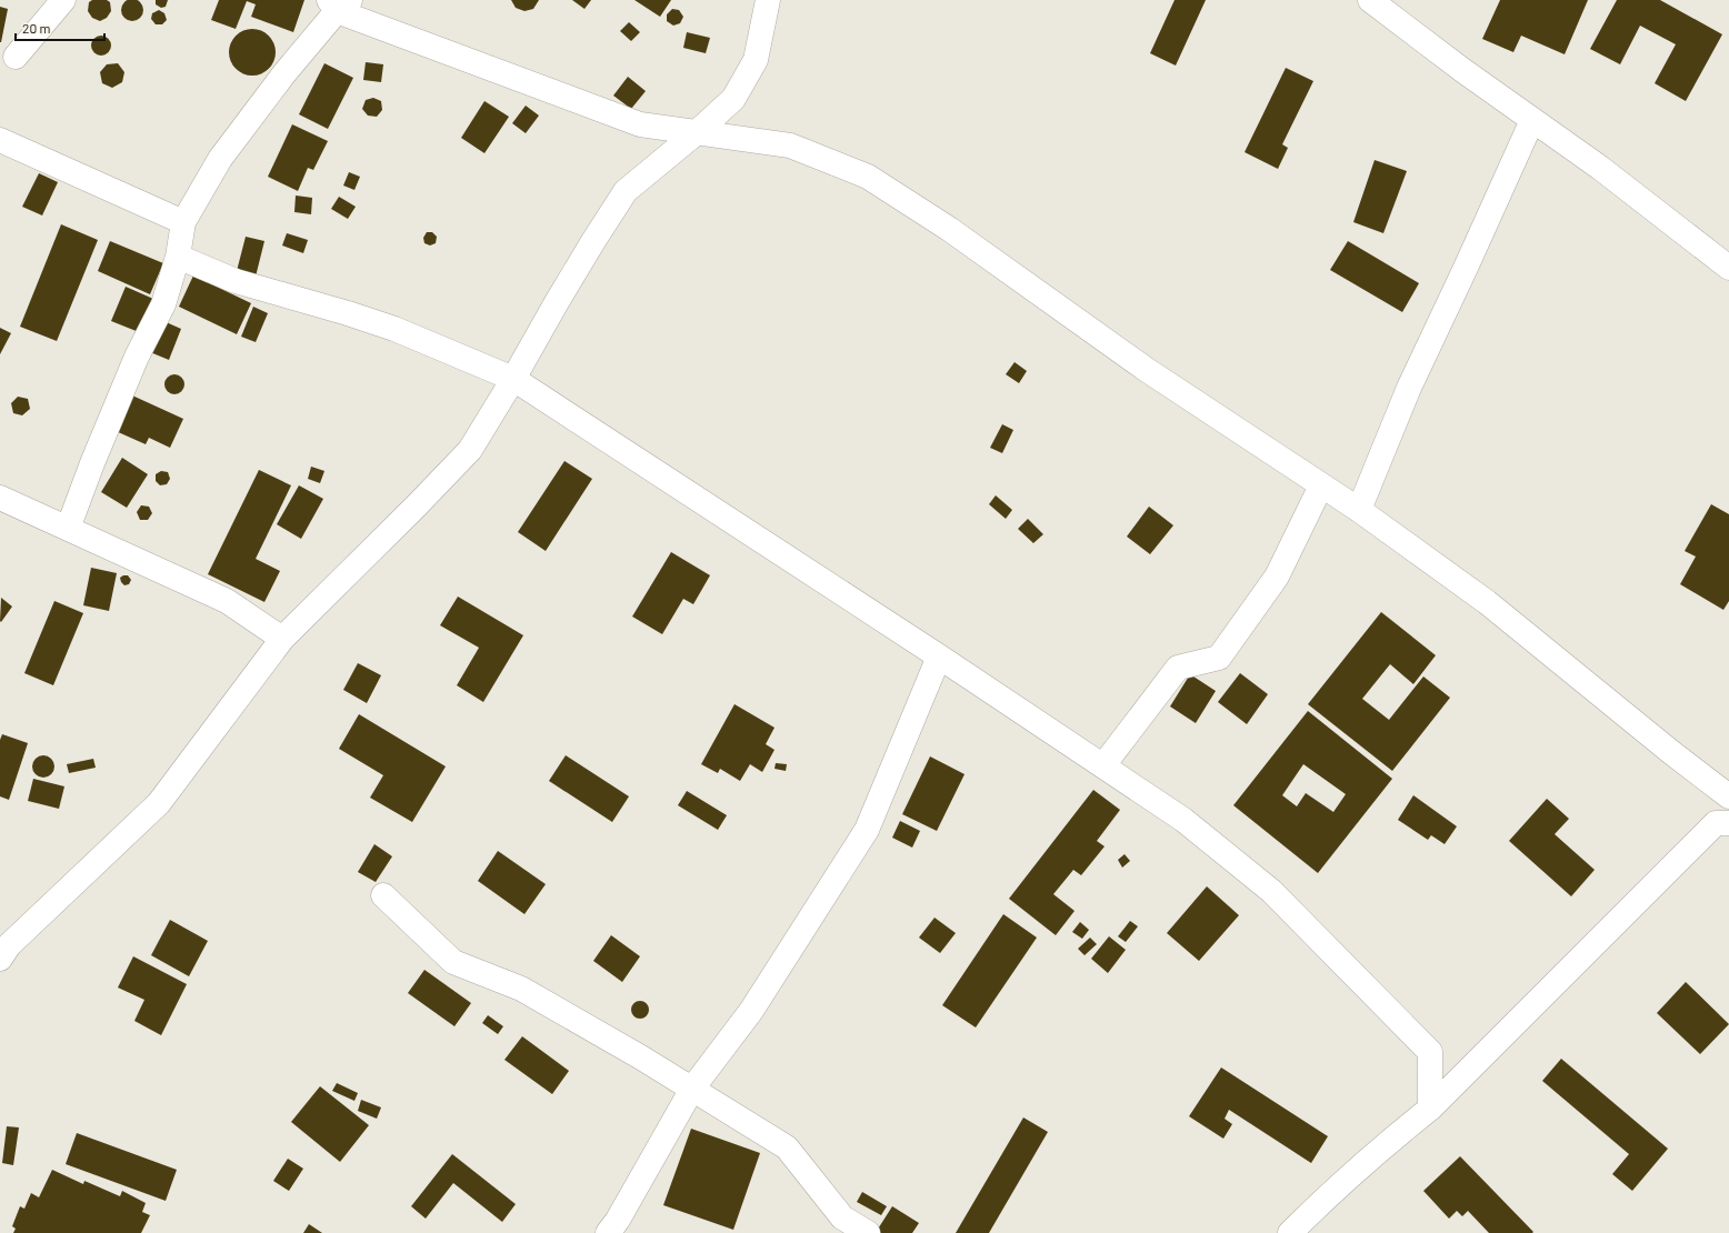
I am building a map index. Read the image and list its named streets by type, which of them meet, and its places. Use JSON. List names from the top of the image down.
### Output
{
  "scale_bar": "20 m"
}
